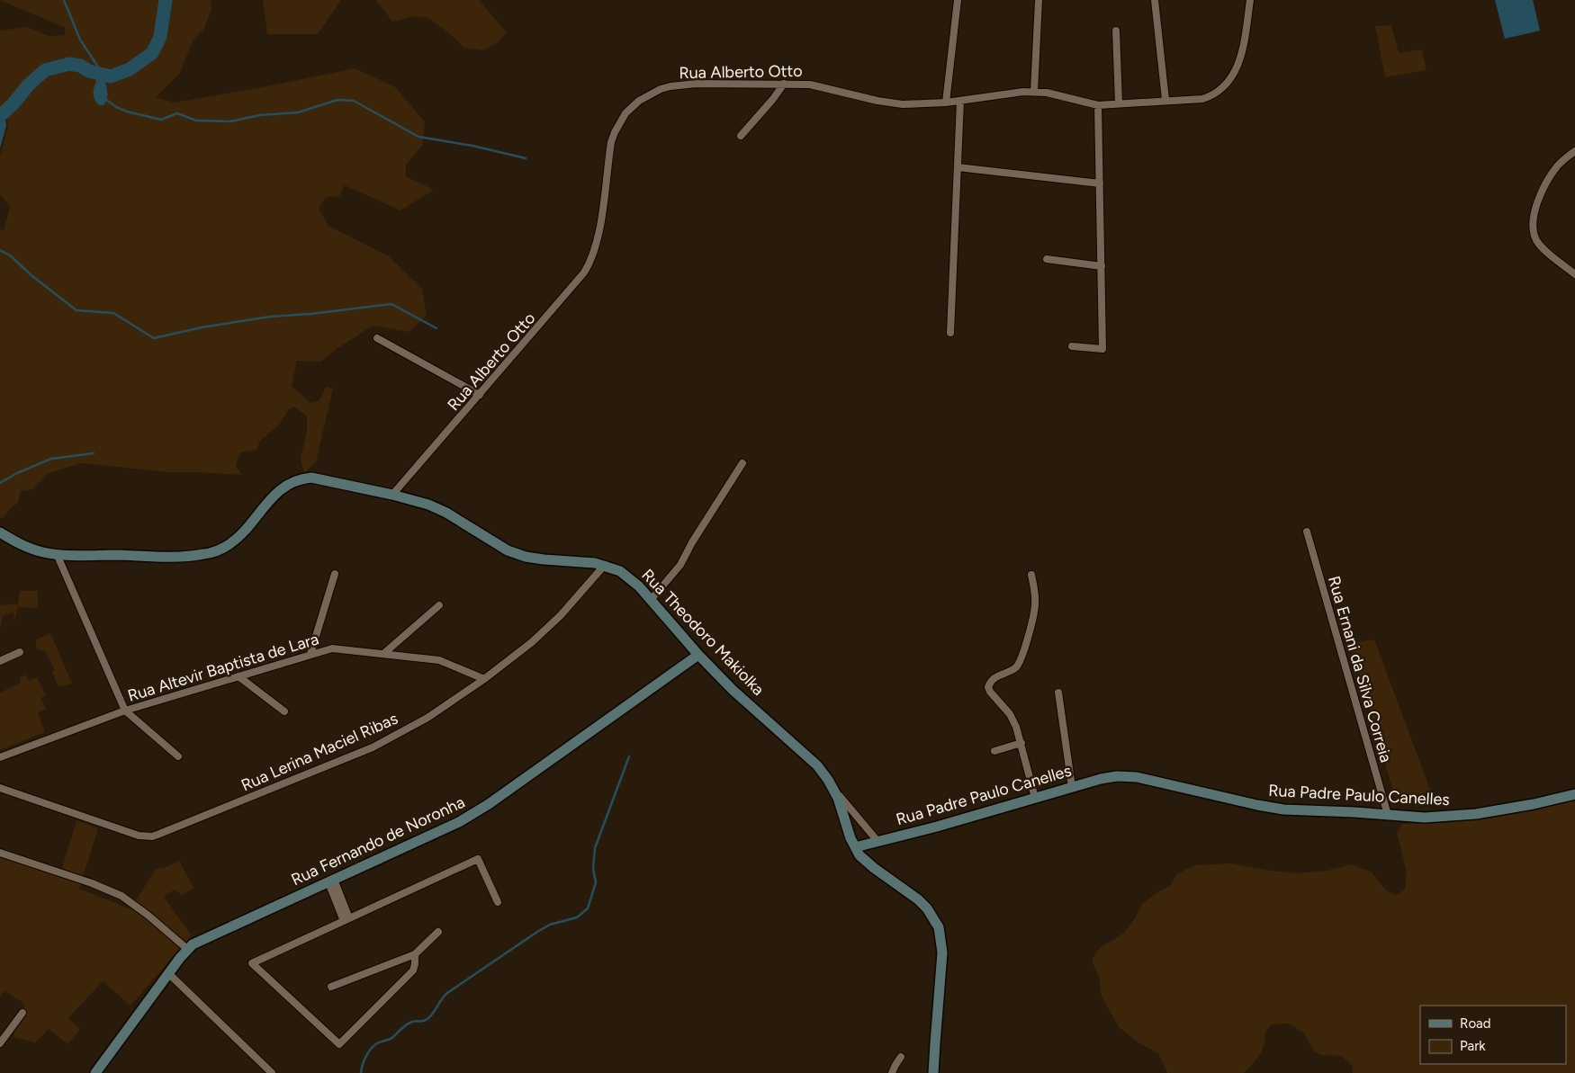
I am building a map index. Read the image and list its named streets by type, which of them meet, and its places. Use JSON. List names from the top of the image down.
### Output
{
  "streets": {
    "main road": ["Rua Theodoro Makiolka", "Rua Padre Paulo Canelles", "Rua Fernando de Noronha"],
    "street": [
      "Rua Alberto Otto",
      "Rua Altevir Baptista de Lara",
      "Rua Ernani da Silva Correia",
      "Rua Lerina Maciel Ribas"
    ]
  },
  "crossings": [
    ["Rua Alberto Otto", "Rua Theodoro Makiolka"],
    ["Rua Theodoro Makiolka", "Rua Lerina Maciel Ribas"],
    ["Rua Theodoro Makiolka", "Rua Padre Paulo Canelles"],
    ["Rua Theodoro Makiolka", "Rua Fernando de Noronha"],
    ["Rua Altevir Baptista de Lara", "Rua Lerina Maciel Ribas"],
    ["Rua Ernani da Silva Correia", "Rua Padre Paulo Canelles"]
  ],
  "legend": ["Road", "Park"]
}
